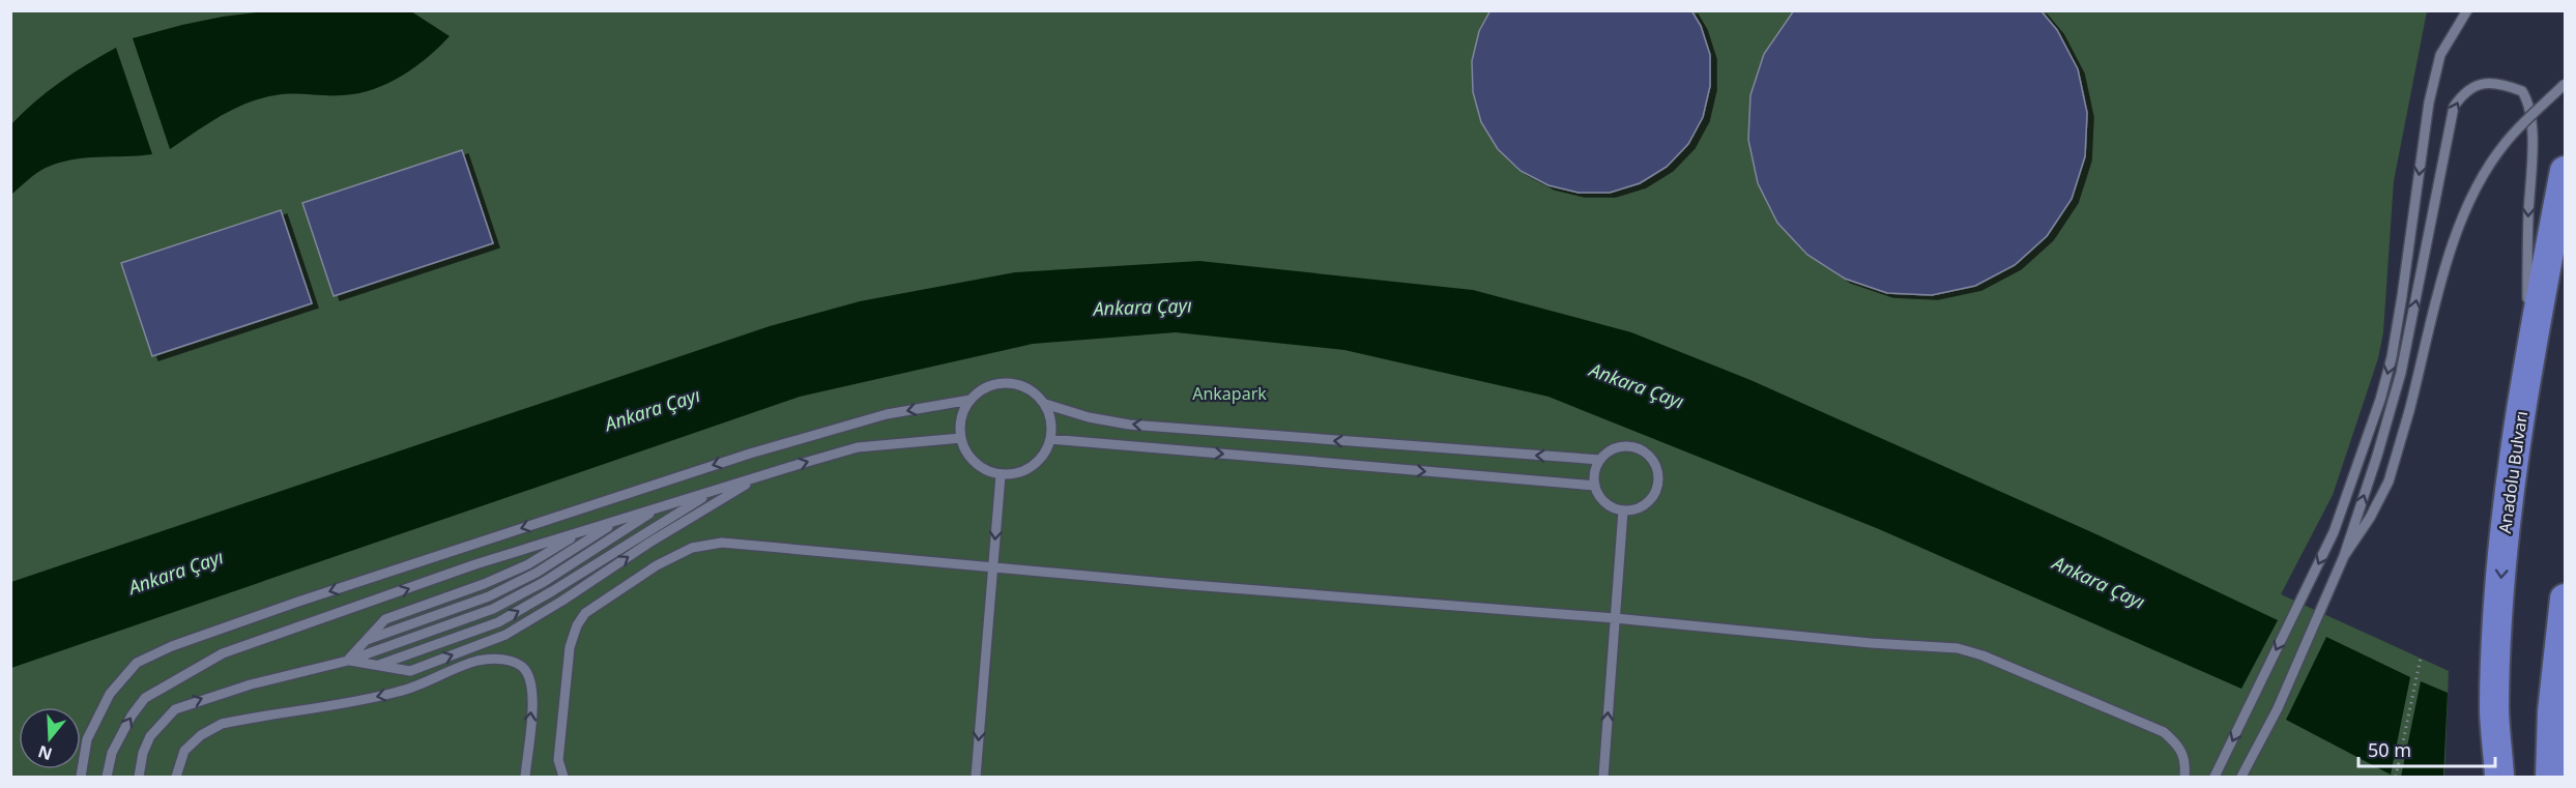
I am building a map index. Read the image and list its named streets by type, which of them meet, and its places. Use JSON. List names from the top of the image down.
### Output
{
  "streets": {
    "main road": ["Anadolu Bulvarı"]
  },
  "water": ["Ankara Çayı"],
  "parks": ["Ankapark"],
  "scale_bar": "50 m",
  "north": "bottom"
}
